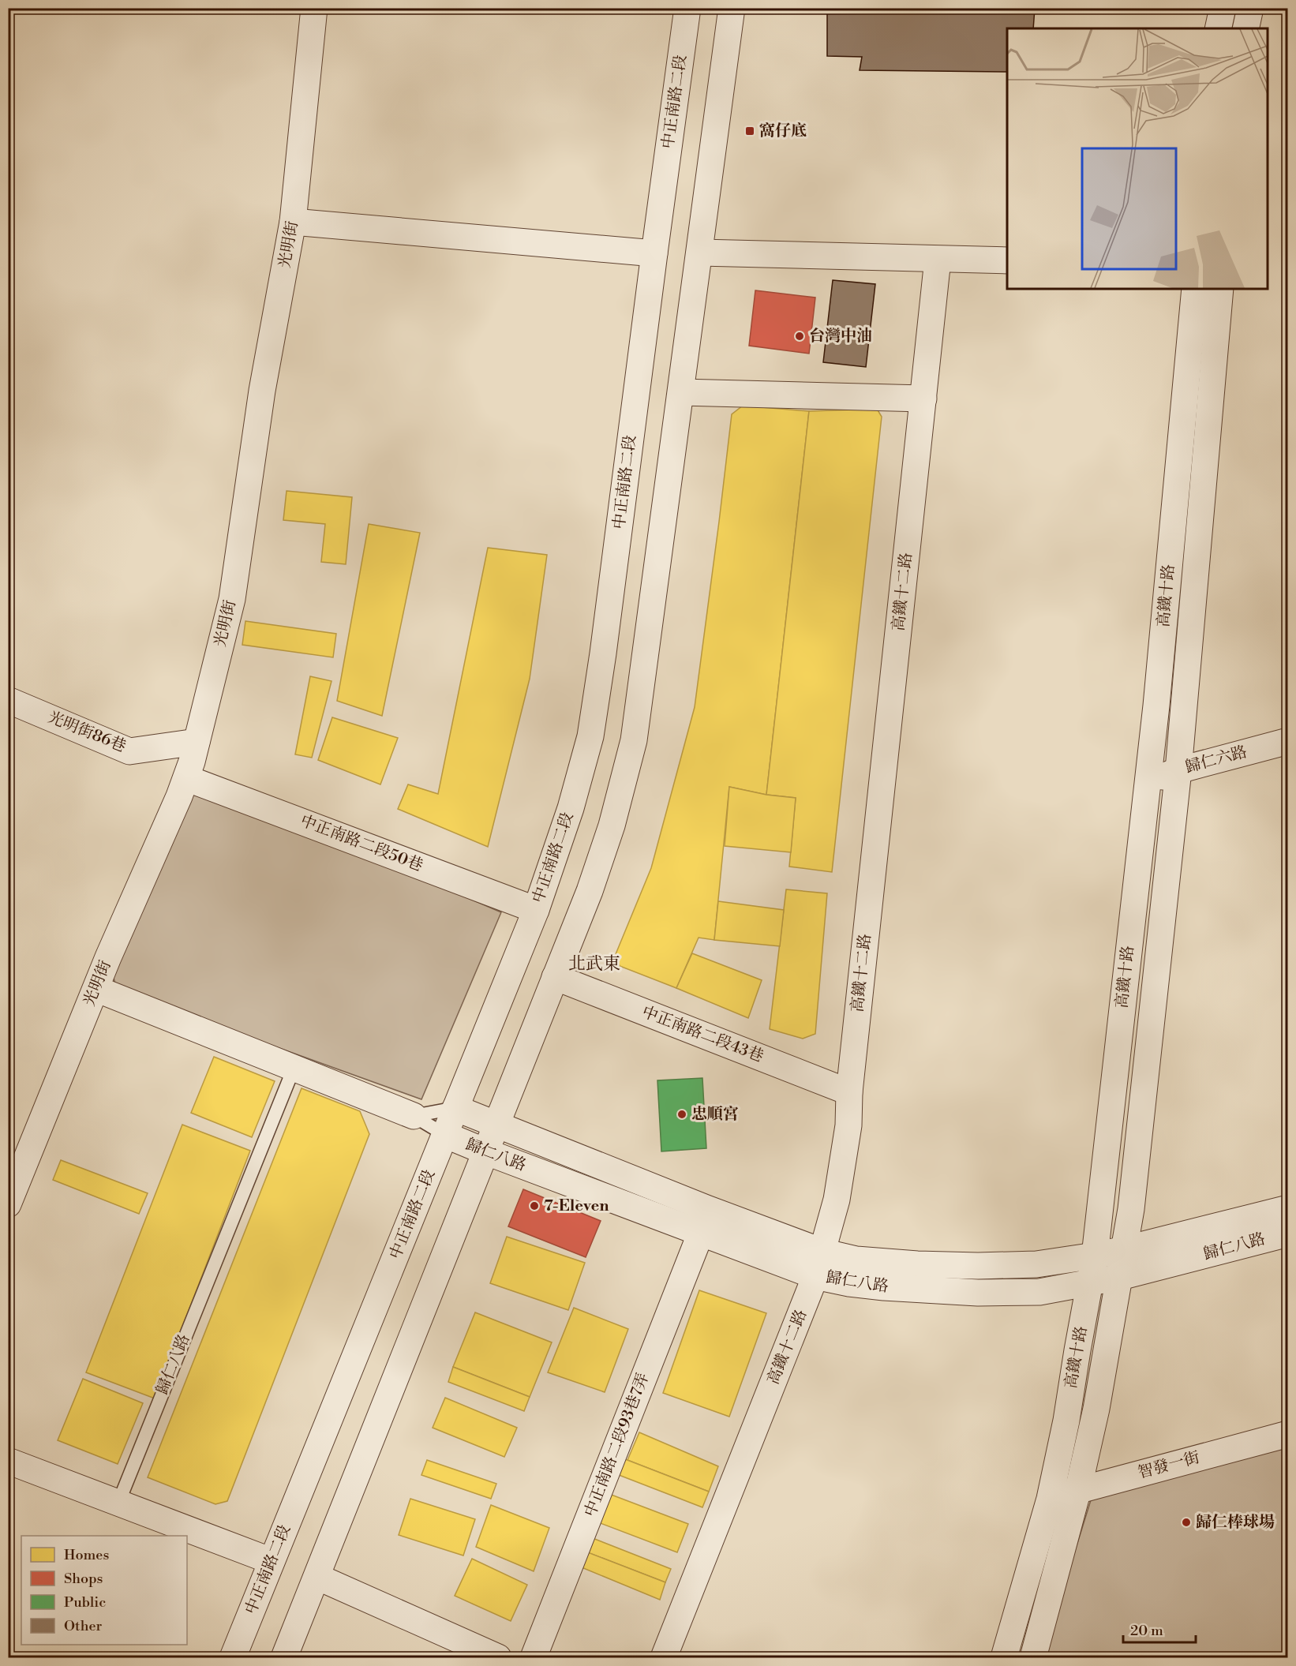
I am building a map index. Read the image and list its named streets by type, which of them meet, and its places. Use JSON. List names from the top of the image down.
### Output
{
  "streets": {
    "street": [
      "中正南路二段",
      "光明街",
      "高鐵十二路",
      "高鐵十路",
      "光明街86巷",
      "歸仁六路",
      "中正南路二段50巷",
      "中正南路二段43巷",
      "歸仁八路",
      "中正南路二段93巷7弄",
      "智發一街"
    ]
  },
  "crossings": [
    ["中正南路二段", "中正南路二段50巷"],
    ["中正南路二段", "歸仁八路"],
    ["光明街", "光明街86巷"],
    ["光明街", "中正南路二段50巷"],
    ["高鐵十二路", "中正南路二段43巷"],
    ["高鐵十二路", "歸仁八路"],
    ["高鐵十路", "歸仁六路"],
    ["高鐵十路", "歸仁八路"],
    ["高鐵十路", "智發一街"],
    ["歸仁八路", "中正南路二段93巷7弄"]
  ],
  "districts": ["北武東"],
  "places": {
    "transit": ["窩仔底"],
    "other": [
      "台灣中油",
      "忠順宮",
      "7-Eleven",
      "歸仁棒球場"
    ]
  },
  "legend": [
    "Homes",
    "Shops",
    "Public",
    "Other"
  ],
  "scale_bar": "20 m"
}
